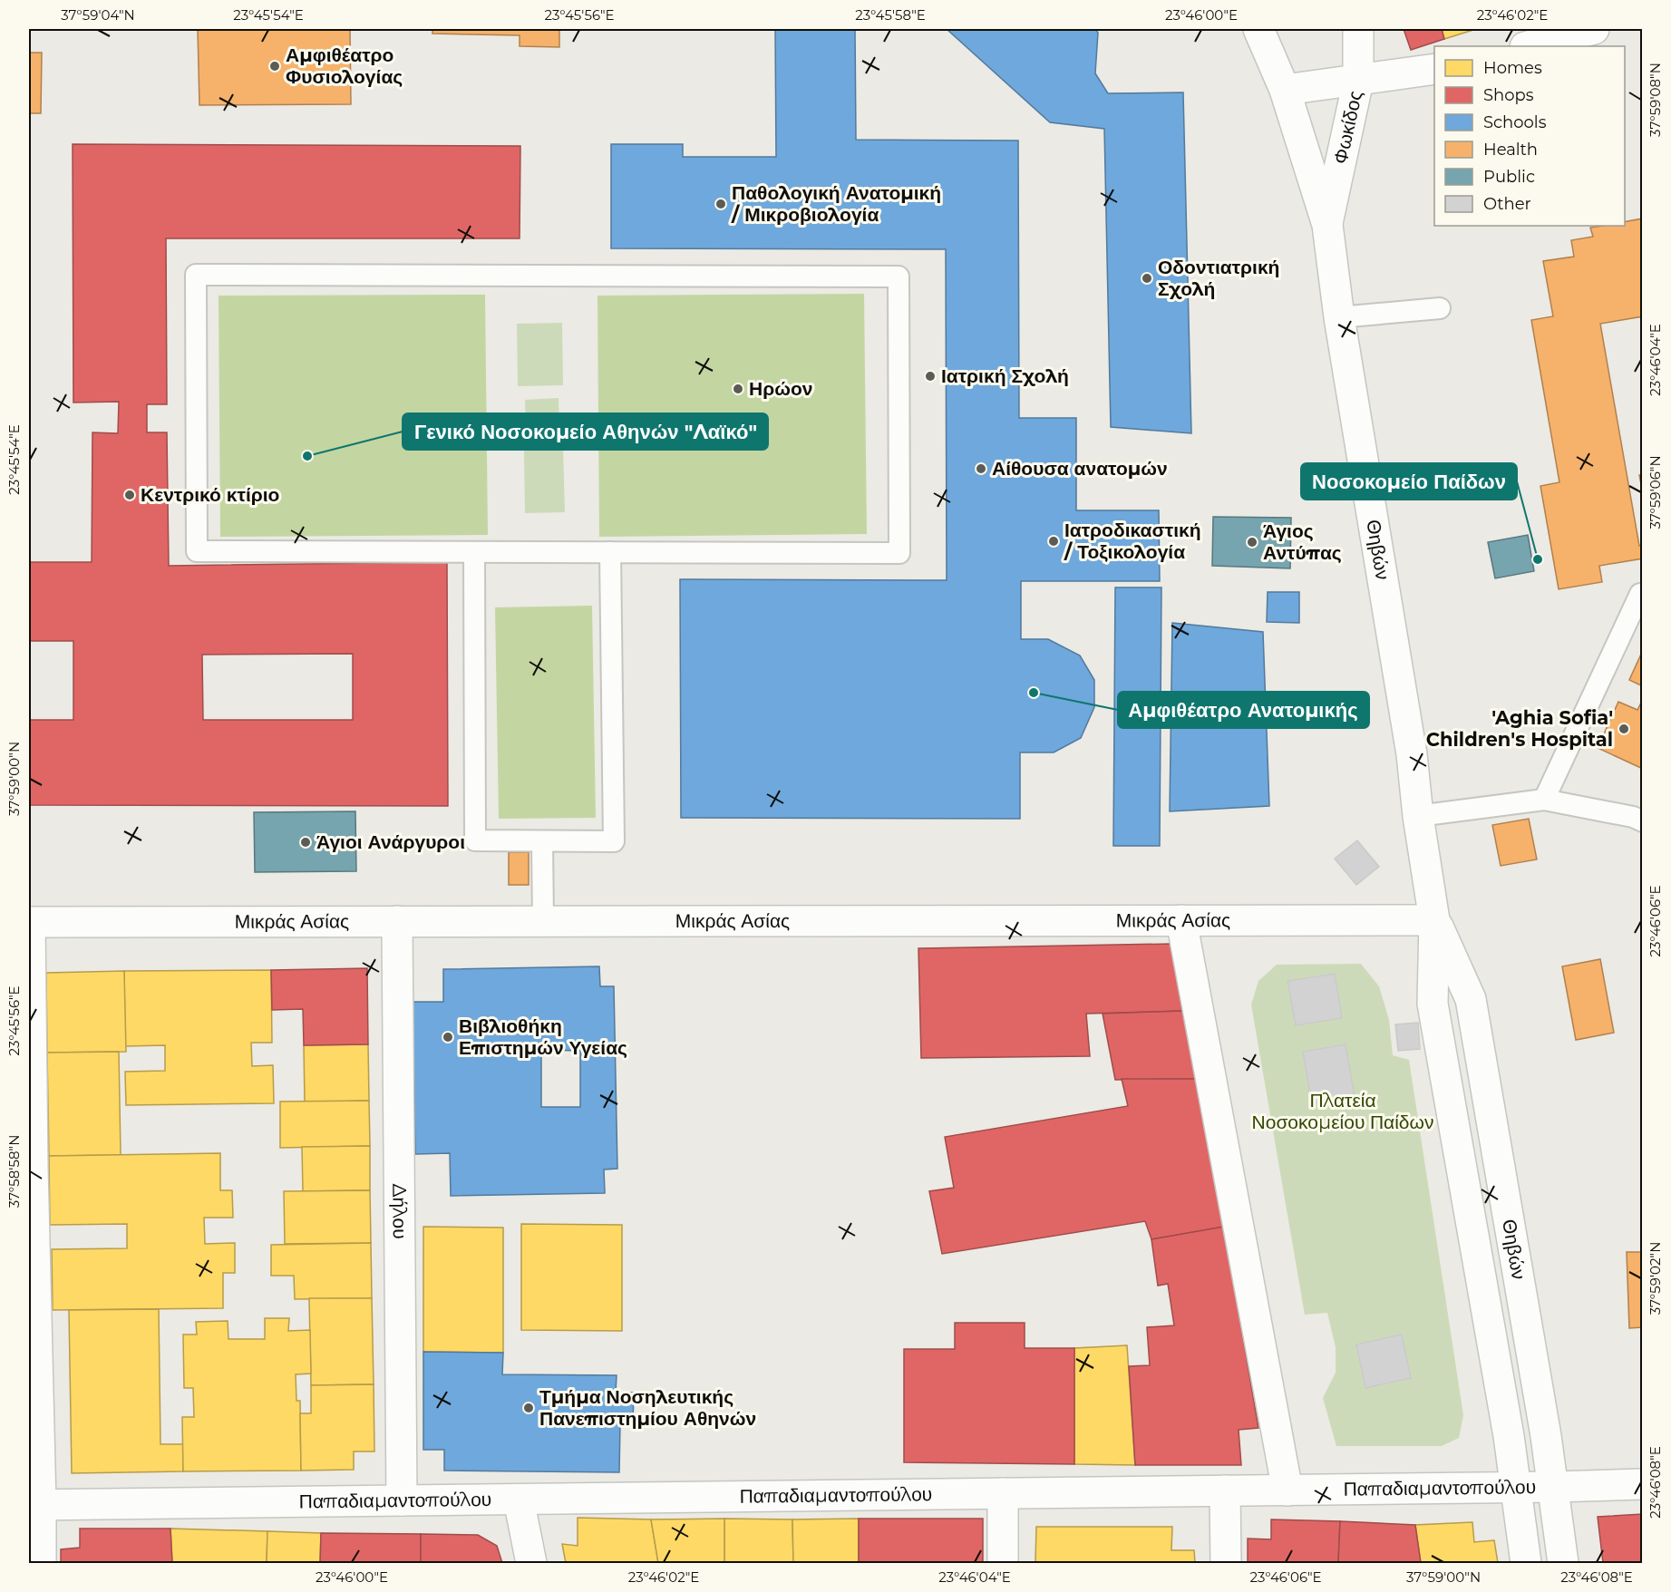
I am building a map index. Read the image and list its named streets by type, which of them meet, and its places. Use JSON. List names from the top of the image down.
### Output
{
  "streets": {
    "street": [
      "Φωκίδος",
      "Θηβών",
      "Μικράς Ασίας",
      "Δήλου",
      "Παπαδιαμαντοπούλου"
    ]
  },
  "crossings": [
    ["Φωκίδος", "Θηβών"],
    ["Θηβών", "Μικράς Ασίας"],
    ["Θηβών", "Παπαδιαμαντοπούλου"],
    ["Μικράς Ασίας", "Δήλου"],
    ["Δήλου", "Παπαδιαμαντοπούλου"]
  ],
  "parks": ["Πλατεία Νοσοκομείου Παίδων"],
  "places": [
    "Αμφιθέατρο Φυσιολογίας",
    "Παθολογική Ανατομική / Μικροβιολογία",
    "Οδοντιατρική Σχολή",
    "Ιατρική Σχολή",
    "Ηρώον",
    "Γενικό Νοσοκομείο Αθηνών \"Λαϊκό\"",
    "Αίθουσα ανατομών",
    "Κεντρικό κτίριο",
    "Ιατροδικαστική / Τοξικολογία",
    "Άγιος Αντύπας",
    "Νοσοκομείο Παίδων",
    "Αμφιθέατρο Ανατομικής",
    "'Aghia Sofia' Children's Hospital",
    "Άγιοι Ανάργυροι",
    "Βιβλιοθήκη Επιστημών Υγείας",
    "Τμήμα Νοσηλευτικής Πανεπιστημίου Αθηνών"
  ],
  "legend": [
    "Homes",
    "Shops",
    "Schools",
    "Health",
    "Public",
    "Other"
  ],
  "coordinates": [
    "37°59'04\"N",
    "23°45'54\"E",
    "23°45'56\"E",
    "23°45'58\"E",
    "23°46'00\"E",
    "23°46'02\"E",
    "37°59'08\"N",
    "23°46'04\"E",
    "37°59'06\"N",
    "37°59'00\"N",
    "23°46'06\"E",
    "37°58'58\"N",
    "37°59'02\"N",
    "23°46'08\"E"
  ]
}
